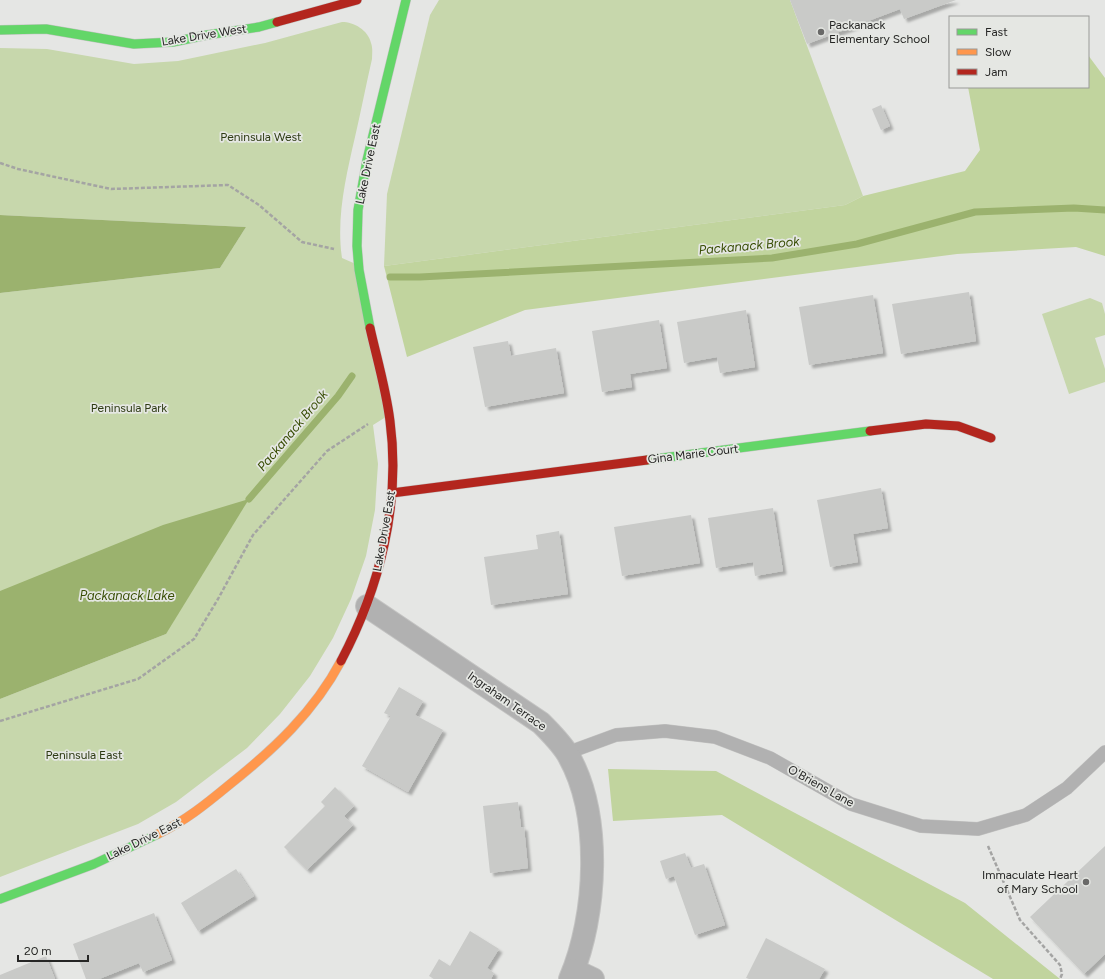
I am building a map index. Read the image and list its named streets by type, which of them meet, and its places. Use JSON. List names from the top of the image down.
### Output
{
  "streets": {
    "street": [
      "Lake Drive West",
      "Lake Drive East",
      "Gina Marie Court",
      "Ingraham Terrace"
    ],
    "lane": ["O'Briens Lane"]
  },
  "crossings": [
    ["Lake Drive East", "Gina Marie Court"],
    ["Lake Drive East", "Ingraham Terrace"],
    ["Ingraham Terrace", "O'Briens Lane"]
  ],
  "water": ["Packanack Brook", "Packanack Lake"],
  "parks": ["Peninsula West", "Peninsula Park", "Peninsula East"],
  "places": ["Packanack Elementary School", "Immaculate Heart of Mary School"],
  "legend": ["Fast", "Slow", "Jam"],
  "scale_bar": "20 m"
}
